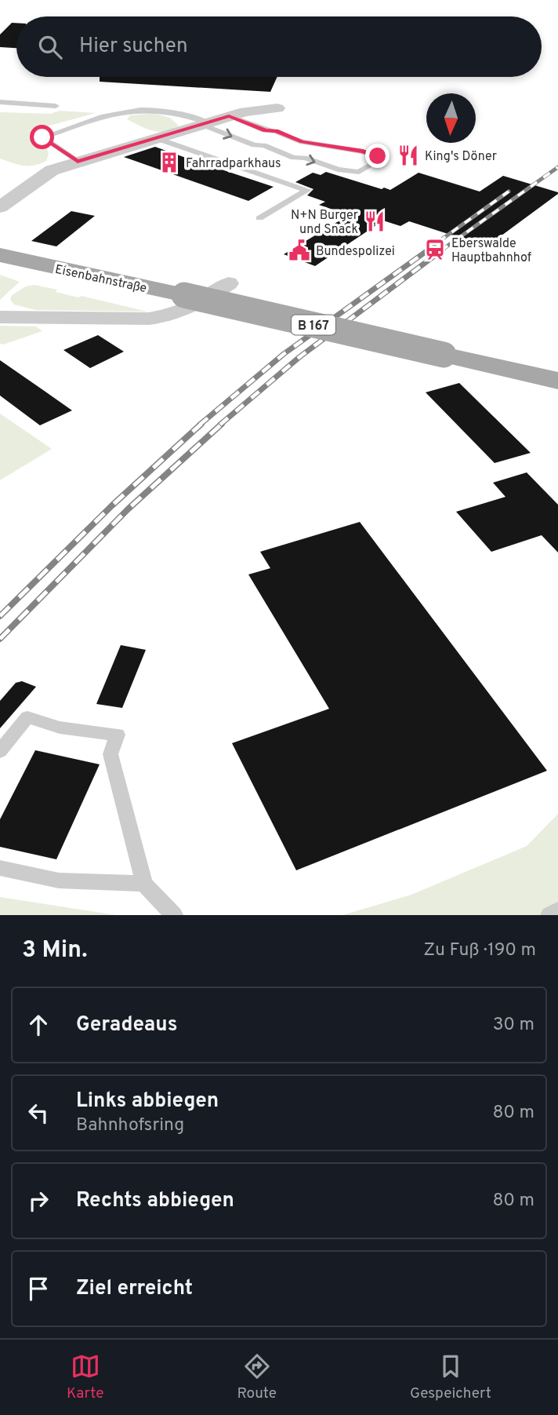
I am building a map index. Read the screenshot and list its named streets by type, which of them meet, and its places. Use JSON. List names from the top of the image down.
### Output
{
  "streets": {
    "main road": ["Eisenbahnstraße", "B 167"]
  },
  "places": {
    "restaurant": ["King's Döner", "N+N Burger und Snack"],
    "building": ["Fahrradparkhaus"],
    "station": ["Eberswalde Hauptbahnhof"],
    "public building": ["Bundespolizei"]
  },
  "north": "bottom",
  "page": {
    "search": "Hier suchen",
    "heading": ["3 Min.", "Zu Fuß · 190 m"],
    "list": [
      ["Geradeaus", "30 m"],
      ["Links abbiegen", "Bahnhofsring", "80 m"],
      ["Rechts abbiegen", "80 m"],
      "Ziel erreicht"
    ],
    "nav": ["Karte", "Route", "Gespeichert"]
  }
}
